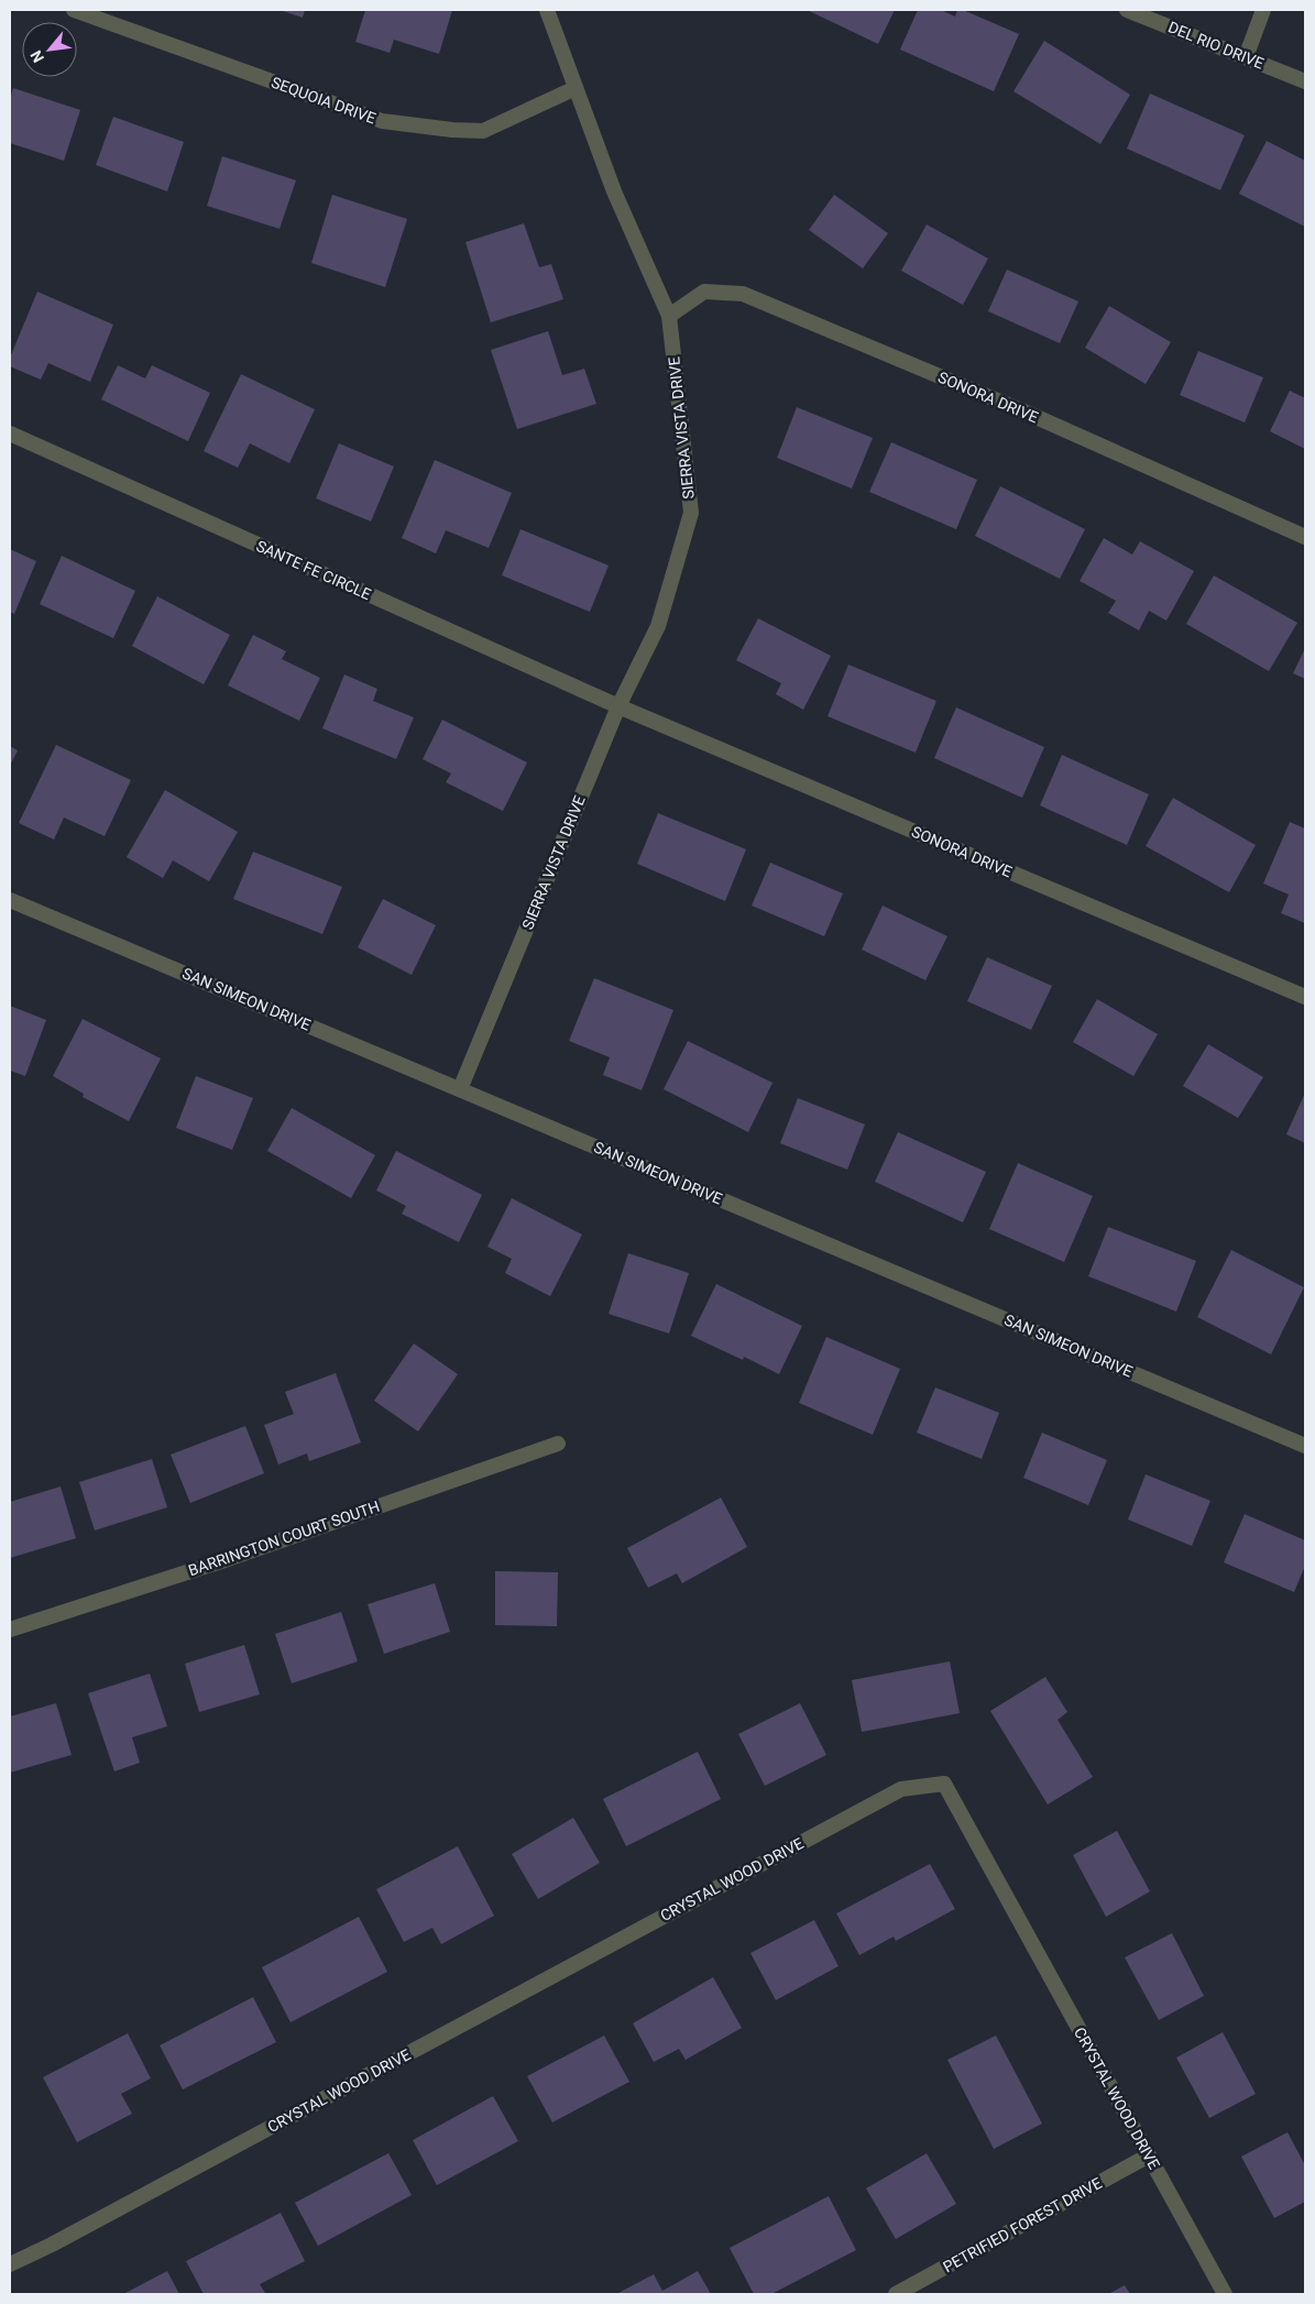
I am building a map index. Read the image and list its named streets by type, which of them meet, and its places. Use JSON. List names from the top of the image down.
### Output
{
  "streets": {
    "street": [
      "DEL RIO DRIVE",
      "SEQUOIA DRIVE",
      "SONORA DRIVE",
      "SIERRA VISTA DRIVE",
      "SANTE FE CIRCLE",
      "SAN SIMEON DRIVE",
      "BARRINGTON COURT SOUTH",
      "CRYSTAL WOOD DRIVE",
      "PETRIFIED FOREST DRIVE"
    ]
  },
  "crossings": [
    ["SEQUOIA DRIVE", "SIERRA VISTA DRIVE"],
    ["SONORA DRIVE", "SIERRA VISTA DRIVE"],
    ["SONORA DRIVE", "SANTE FE CIRCLE"],
    ["SIERRA VISTA DRIVE", "SANTE FE CIRCLE"],
    ["SIERRA VISTA DRIVE", "SAN SIMEON DRIVE"],
    ["CRYSTAL WOOD DRIVE", "PETRIFIED FOREST DRIVE"]
  ],
  "north": "bottom left"
}
